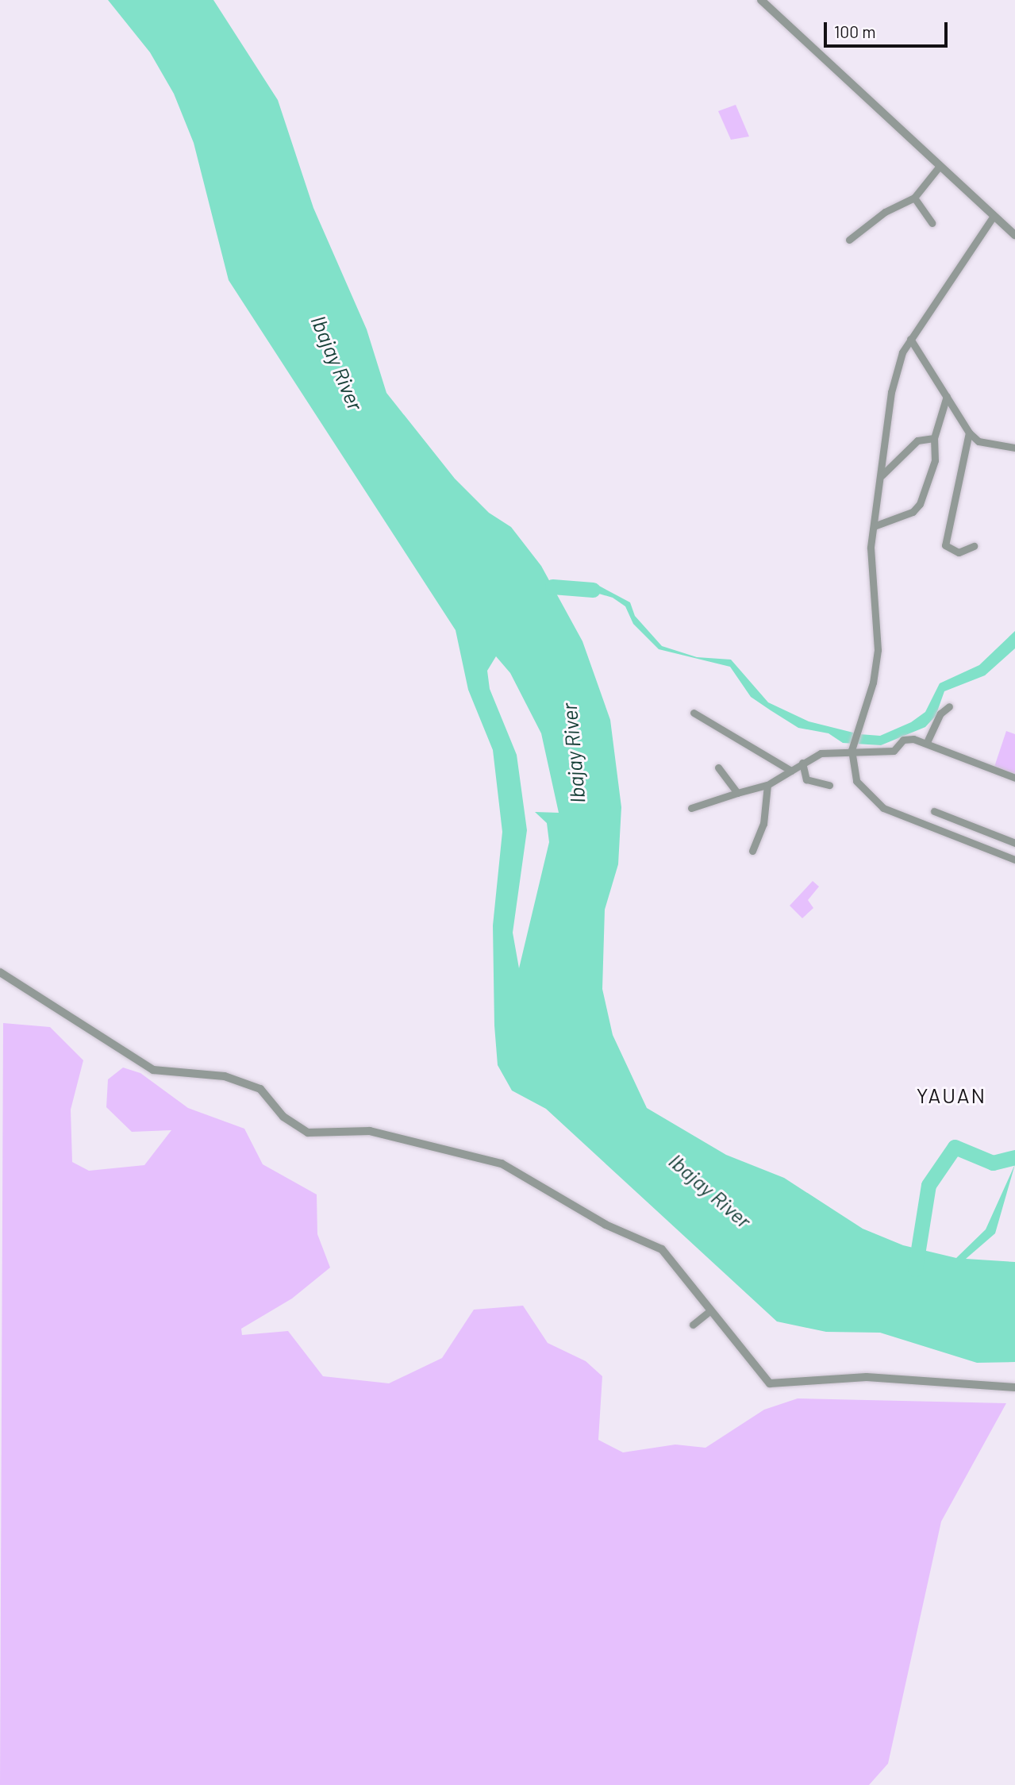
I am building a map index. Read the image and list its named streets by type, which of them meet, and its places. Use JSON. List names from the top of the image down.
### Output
{
  "districts": ["YAUAN"],
  "water": ["Ibajay River"],
  "scale_bar": "100 m"
}
